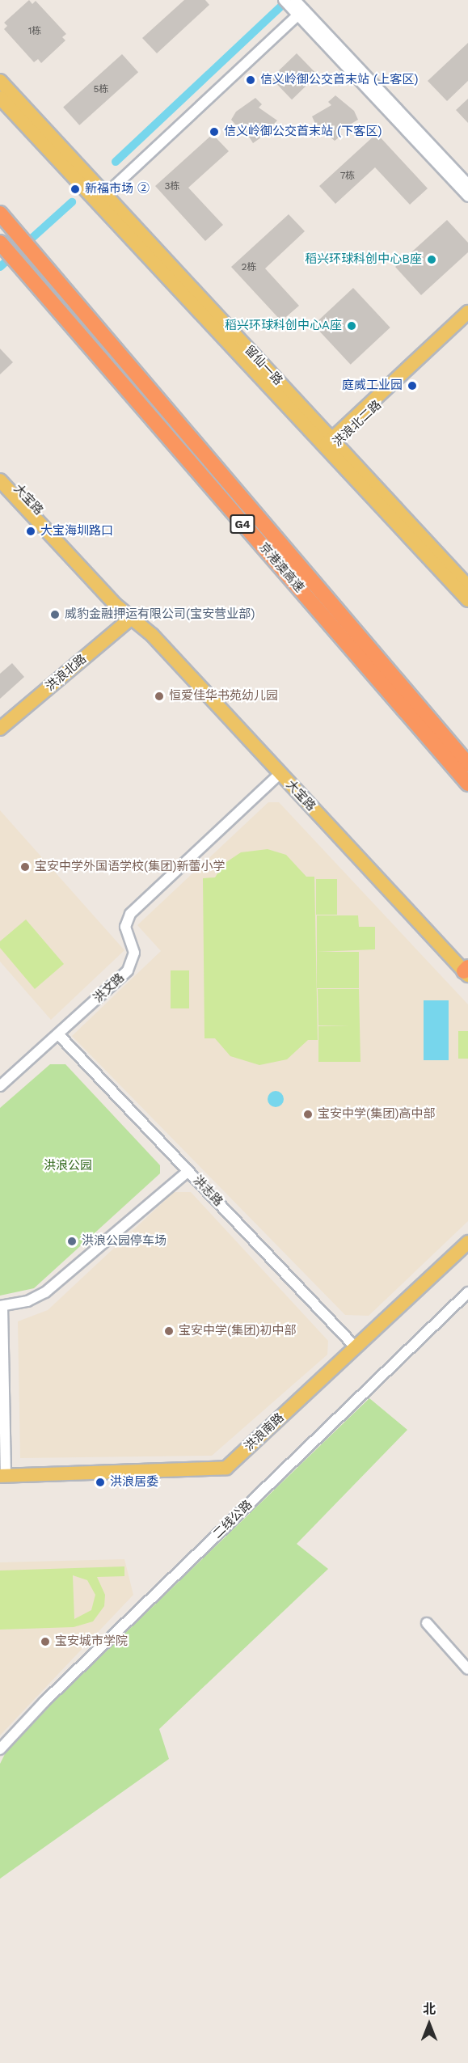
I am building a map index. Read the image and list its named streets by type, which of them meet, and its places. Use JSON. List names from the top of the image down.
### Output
{
  "streets": {
    "highway": ["G4", "京港澳高速"],
    "main road": [
      "留仙一路",
      "洪浪北二路",
      "大宝路",
      "洪浪北路",
      "洪浪南路"
    ],
    "street": ["洪文路", "洪志路", "二线公路"]
  },
  "crossings": [
    ["留仙一路", "洪浪北二路"],
    ["大宝路", "洪浪北路"],
    ["大宝路", "洪文路"],
    ["洪文路", "洪志路"],
    ["洪志路", "洪浪南路"]
  ],
  "parks": ["洪浪公园"],
  "places": [
    "信义岭御公交首末站 (上客区)",
    "信义岭御公交首末站 (下客区)",
    "新福市场 ②",
    "稻兴环球科创中心B座",
    "稻兴环球科创中心A座",
    "庭威工业园",
    "大宝海圳路口",
    "威豹金融押运有限公司(宝安营业部)",
    "恒爱佳华书苑幼儿园",
    "宝安中学外国语学校(集团)新蕾小学",
    "宝安中学(集团)高中部",
    "洪浪公园停车场",
    "宝安中学(集团)初中部",
    "洪浪居委",
    "宝安城市学院"
  ],
  "house_numbers": [
    "1栋",
    "5栋",
    "7栋",
    "3栋",
    "2栋"
  ],
  "north": "top"
}
